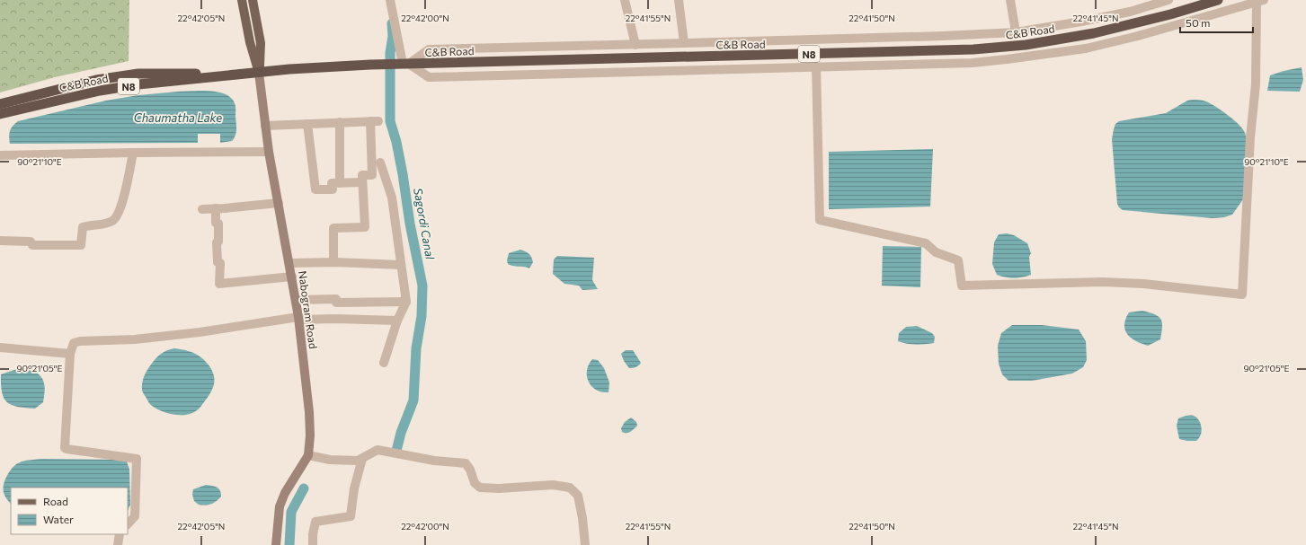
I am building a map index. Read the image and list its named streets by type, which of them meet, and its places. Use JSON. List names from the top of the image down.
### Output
{
  "streets": {
    "highway": ["C&B Road", "N8"],
    "main road": ["Nabogram Road"]
  },
  "crossings": [
    ["C&B Road", "Nabogram Road"]
  ],
  "water": ["Chaumatha Lake", "Sagordi Canal"],
  "legend": ["Road", "Water"],
  "scale_bar": "50 m",
  "coordinates": [
    "22°42'05\"N",
    "22°42'00\"N",
    "22°41'55\"N",
    "22°41'50\"N",
    "22°41'45\"N",
    "90°21'10\"E",
    "90°21'05\"E"
  ]
}
